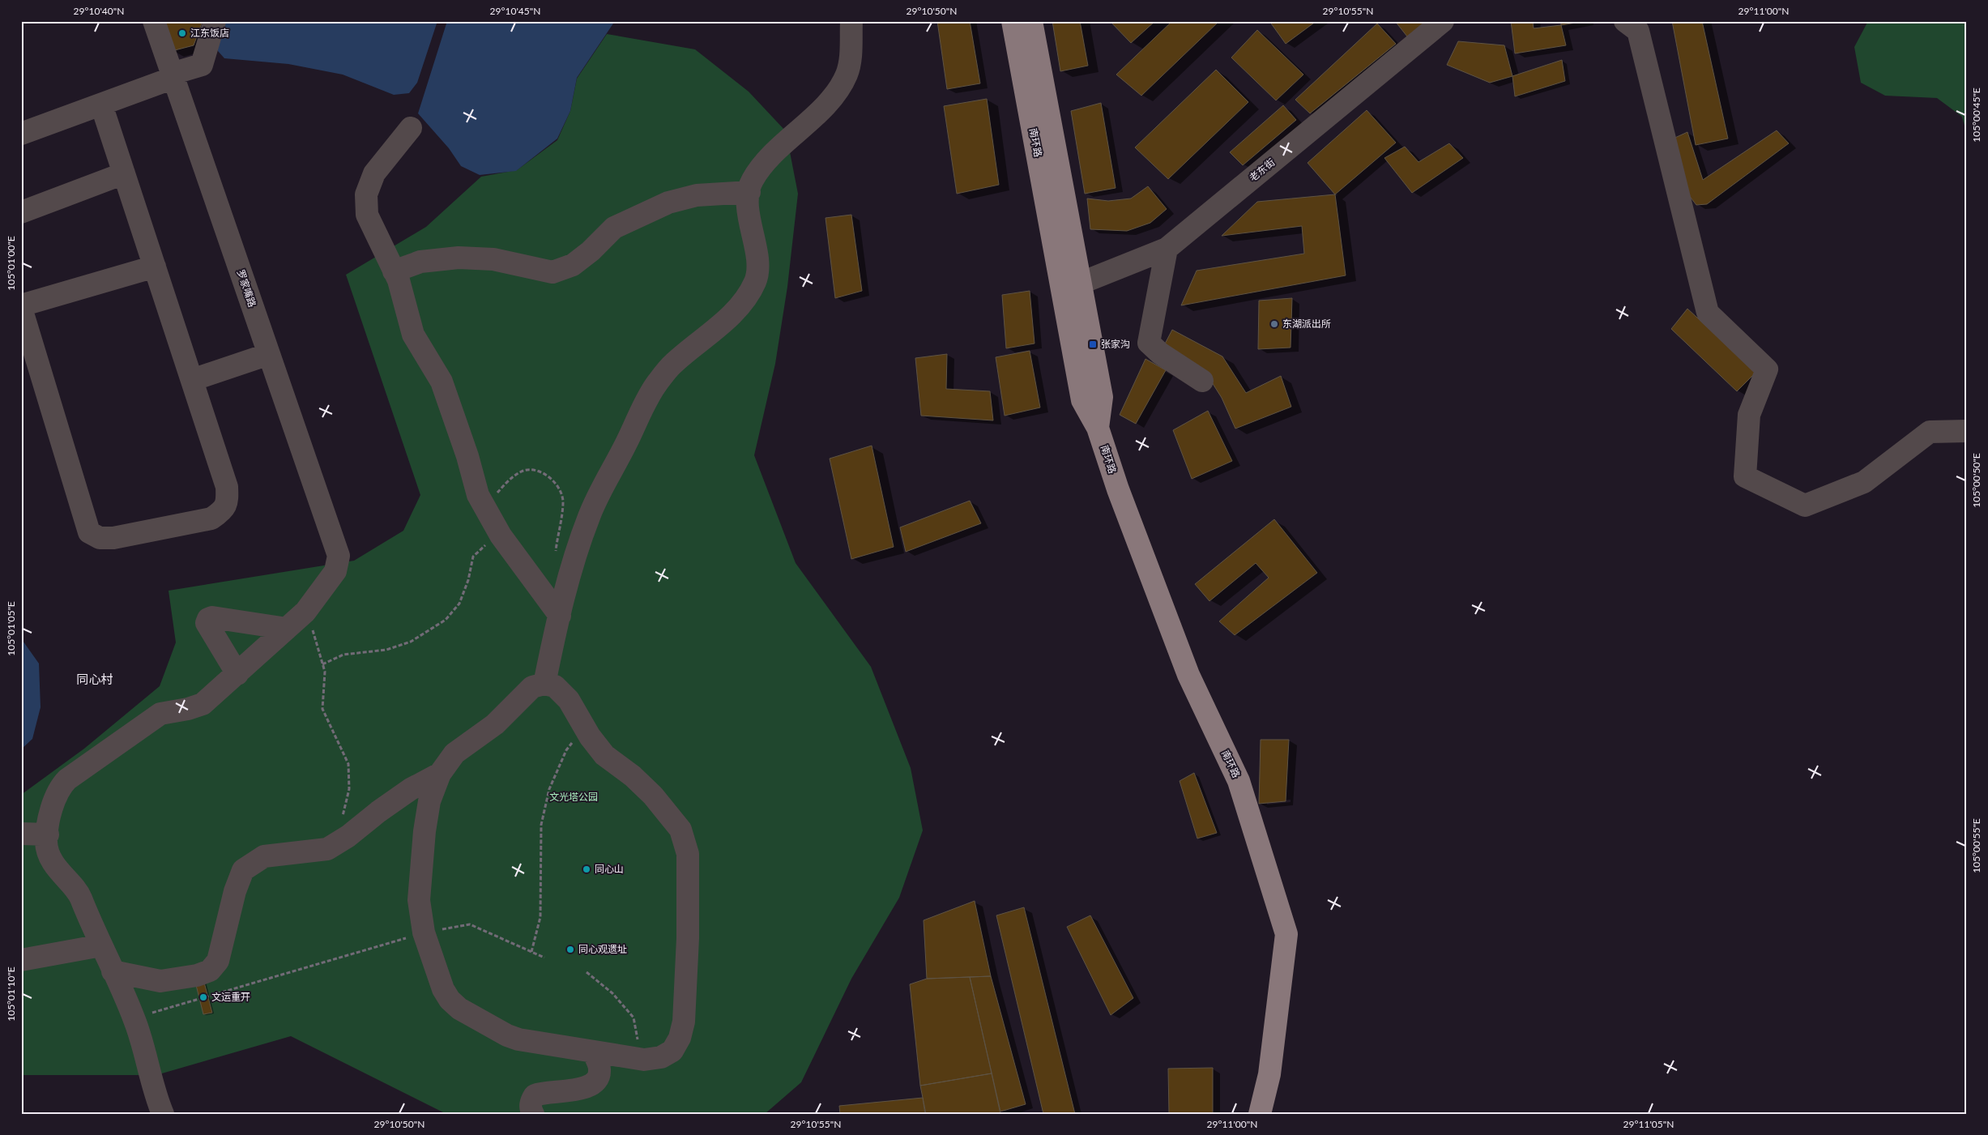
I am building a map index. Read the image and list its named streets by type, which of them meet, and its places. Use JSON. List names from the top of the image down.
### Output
{
  "streets": {
    "main road": ["南环路"],
    "street": ["老东街", "罗家嘴路"]
  },
  "crossings": [
    ["南环路", "老东街"]
  ],
  "districts": ["同心村"],
  "parks": ["文光塔公园"],
  "places": {
    "other": [
      "江东饭店",
      "东湖派出所",
      "同心山",
      "同心观遗址",
      "文运重开"
    ],
    "transit": ["张家沟"]
  },
  "coordinates": [
    "29°10'40\"N",
    "29°10'45\"N",
    "29°10'50\"N",
    "29°10'55\"N",
    "29°11'00\"N",
    "105°00'45\"E",
    "105°01'00\"E",
    "105°00'50\"E",
    "105°01'05\"E",
    "105°00'55\"E",
    "105°01'10\"E",
    "29°11'05\"N"
  ]
}
